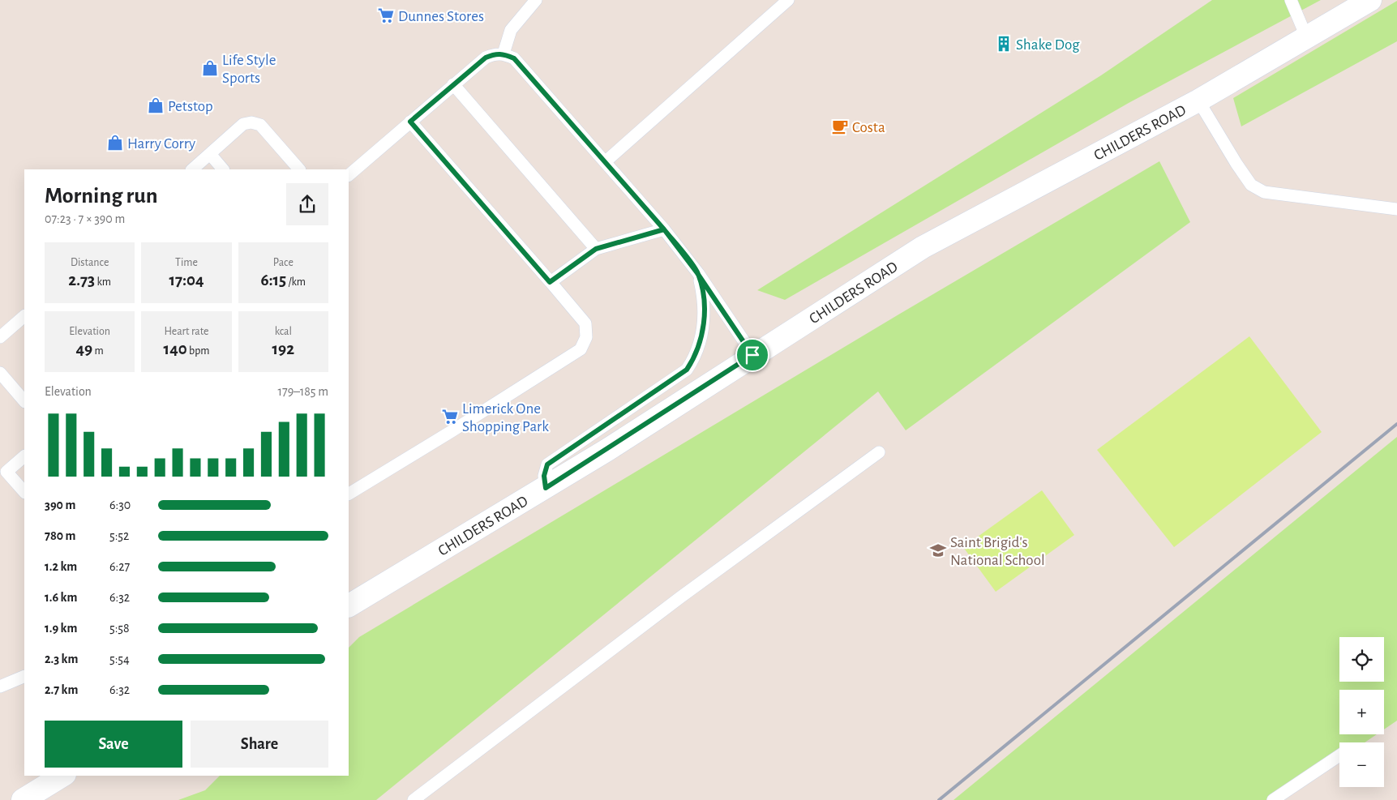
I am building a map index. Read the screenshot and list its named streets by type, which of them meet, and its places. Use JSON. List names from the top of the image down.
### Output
{
  "streets": {
    "main road": ["CHILDERS ROAD"]
  },
  "places": {
    "supermarket": ["Dunnes Stores", "Limerick One Shopping Park"],
    "building": ["Shake Dog"],
    "shop": ["Life Style Sports", "Petstop", "Harry Corry"],
    "cafe": ["Costa"],
    "school or university": ["Saint Brigid's National School"]
  },
  "page": {
    "heading": ["Morning run", "07:23 · 7 × 390 m"],
    "stats": [
      ["Distance", "2.73 km"],
      ["Time", "17:04"],
      ["Pace", "6:15 /km"],
      ["Elevation", "49 m"],
      ["Heart rate", "140 bpm"],
      ["kcal", "192"]
    ],
    "chart": ["Elevation", "179–185 m"],
    "list": [
      {
        "name": "390 m",
        "note": "6:30"
      },
      {
        "name": "780 m",
        "note": "5:52"
      },
      {
        "name": "1.2 km",
        "note": "6:27"
      },
      {
        "name": "1.6 km",
        "note": "6:32"
      },
      {
        "name": "1.9 km",
        "note": "5:58"
      },
      {
        "name": "2.3 km",
        "note": "5:54"
      },
      {
        "name": "2.7 km",
        "note": "6:32"
      }
    ],
    "map_buttons": ["+", "−"],
    "buttons": ["Save", "Share"]
  }
}
